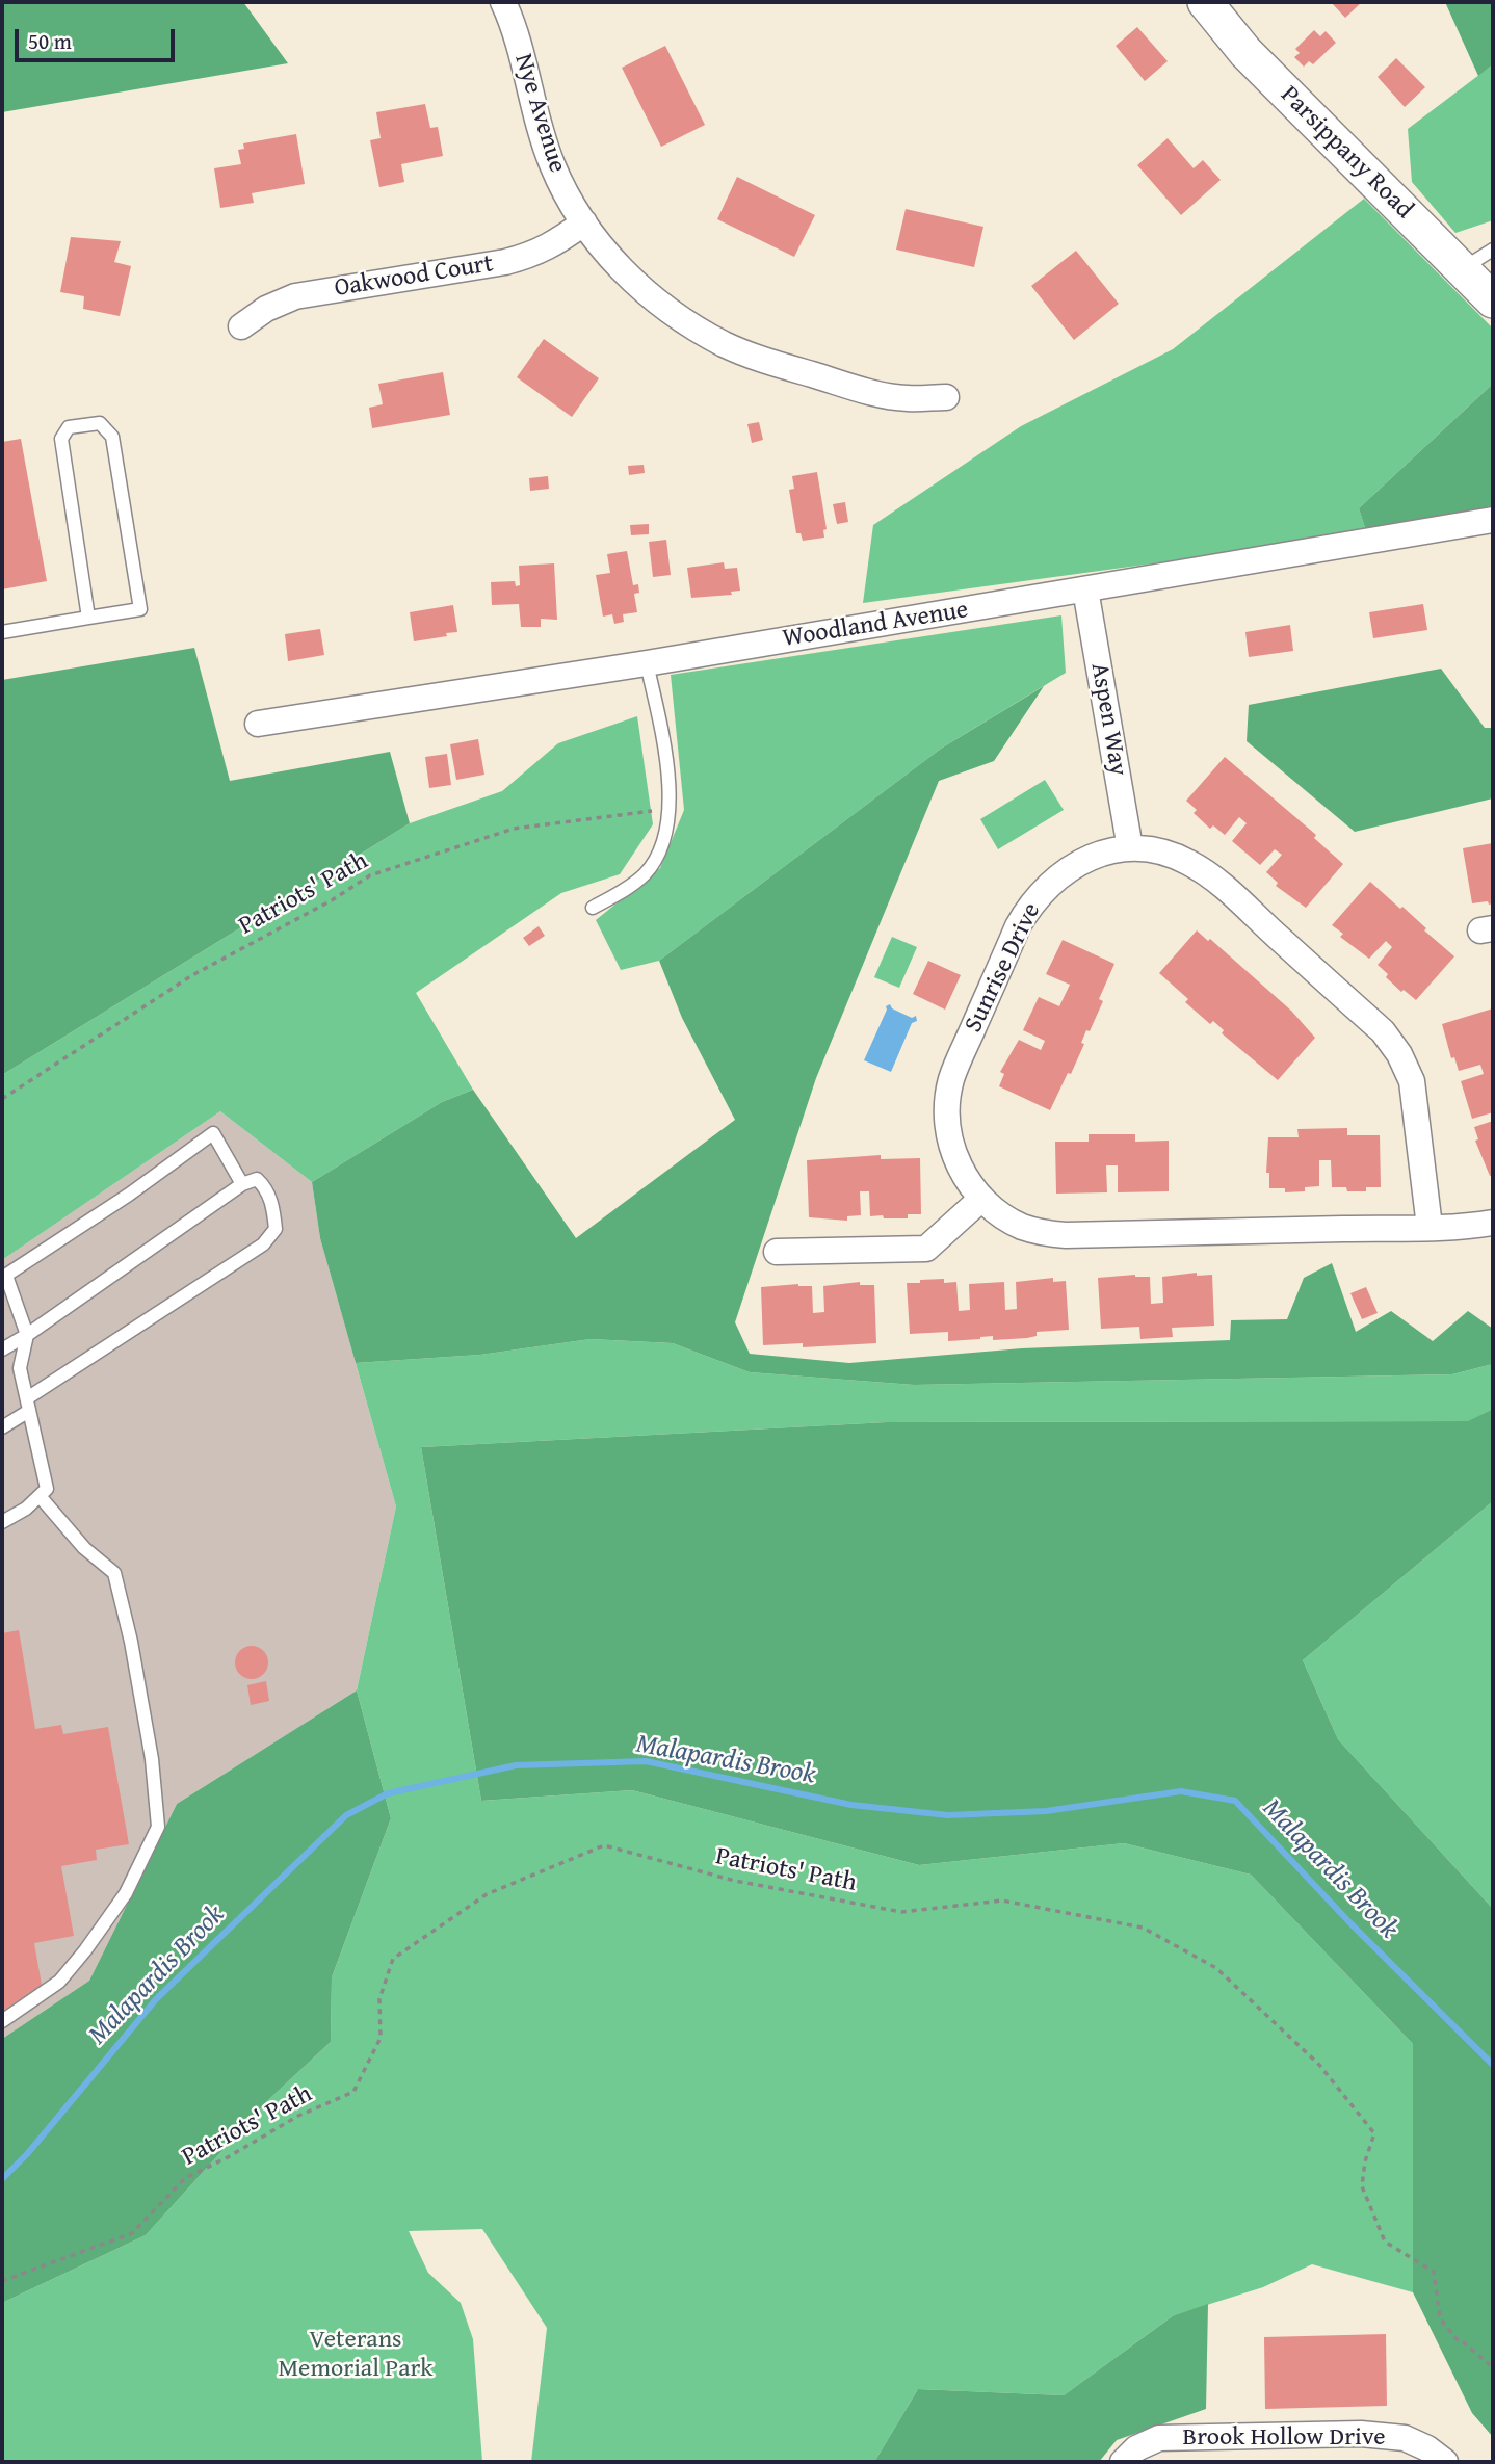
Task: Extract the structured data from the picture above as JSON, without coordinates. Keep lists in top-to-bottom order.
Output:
{
  "streets": {
    "main road": ["Parsippany Road"],
    "street": [
      "Nye Avenue",
      "Oakwood Court",
      "Woodland Avenue",
      "Aspen Way",
      "Sunrise Drive",
      "Brook Hollow Drive"
    ],
    "path": ["Patriots' Path"]
  },
  "crossings": [
    ["Nye Avenue", "Oakwood Court"],
    ["Woodland Avenue", "Aspen Way"],
    ["Aspen Way", "Sunrise Drive"]
  ],
  "water": ["Malapardis Brook"],
  "parks": ["Veterans Memorial Park"],
  "scale_bar": "50 m"
}
